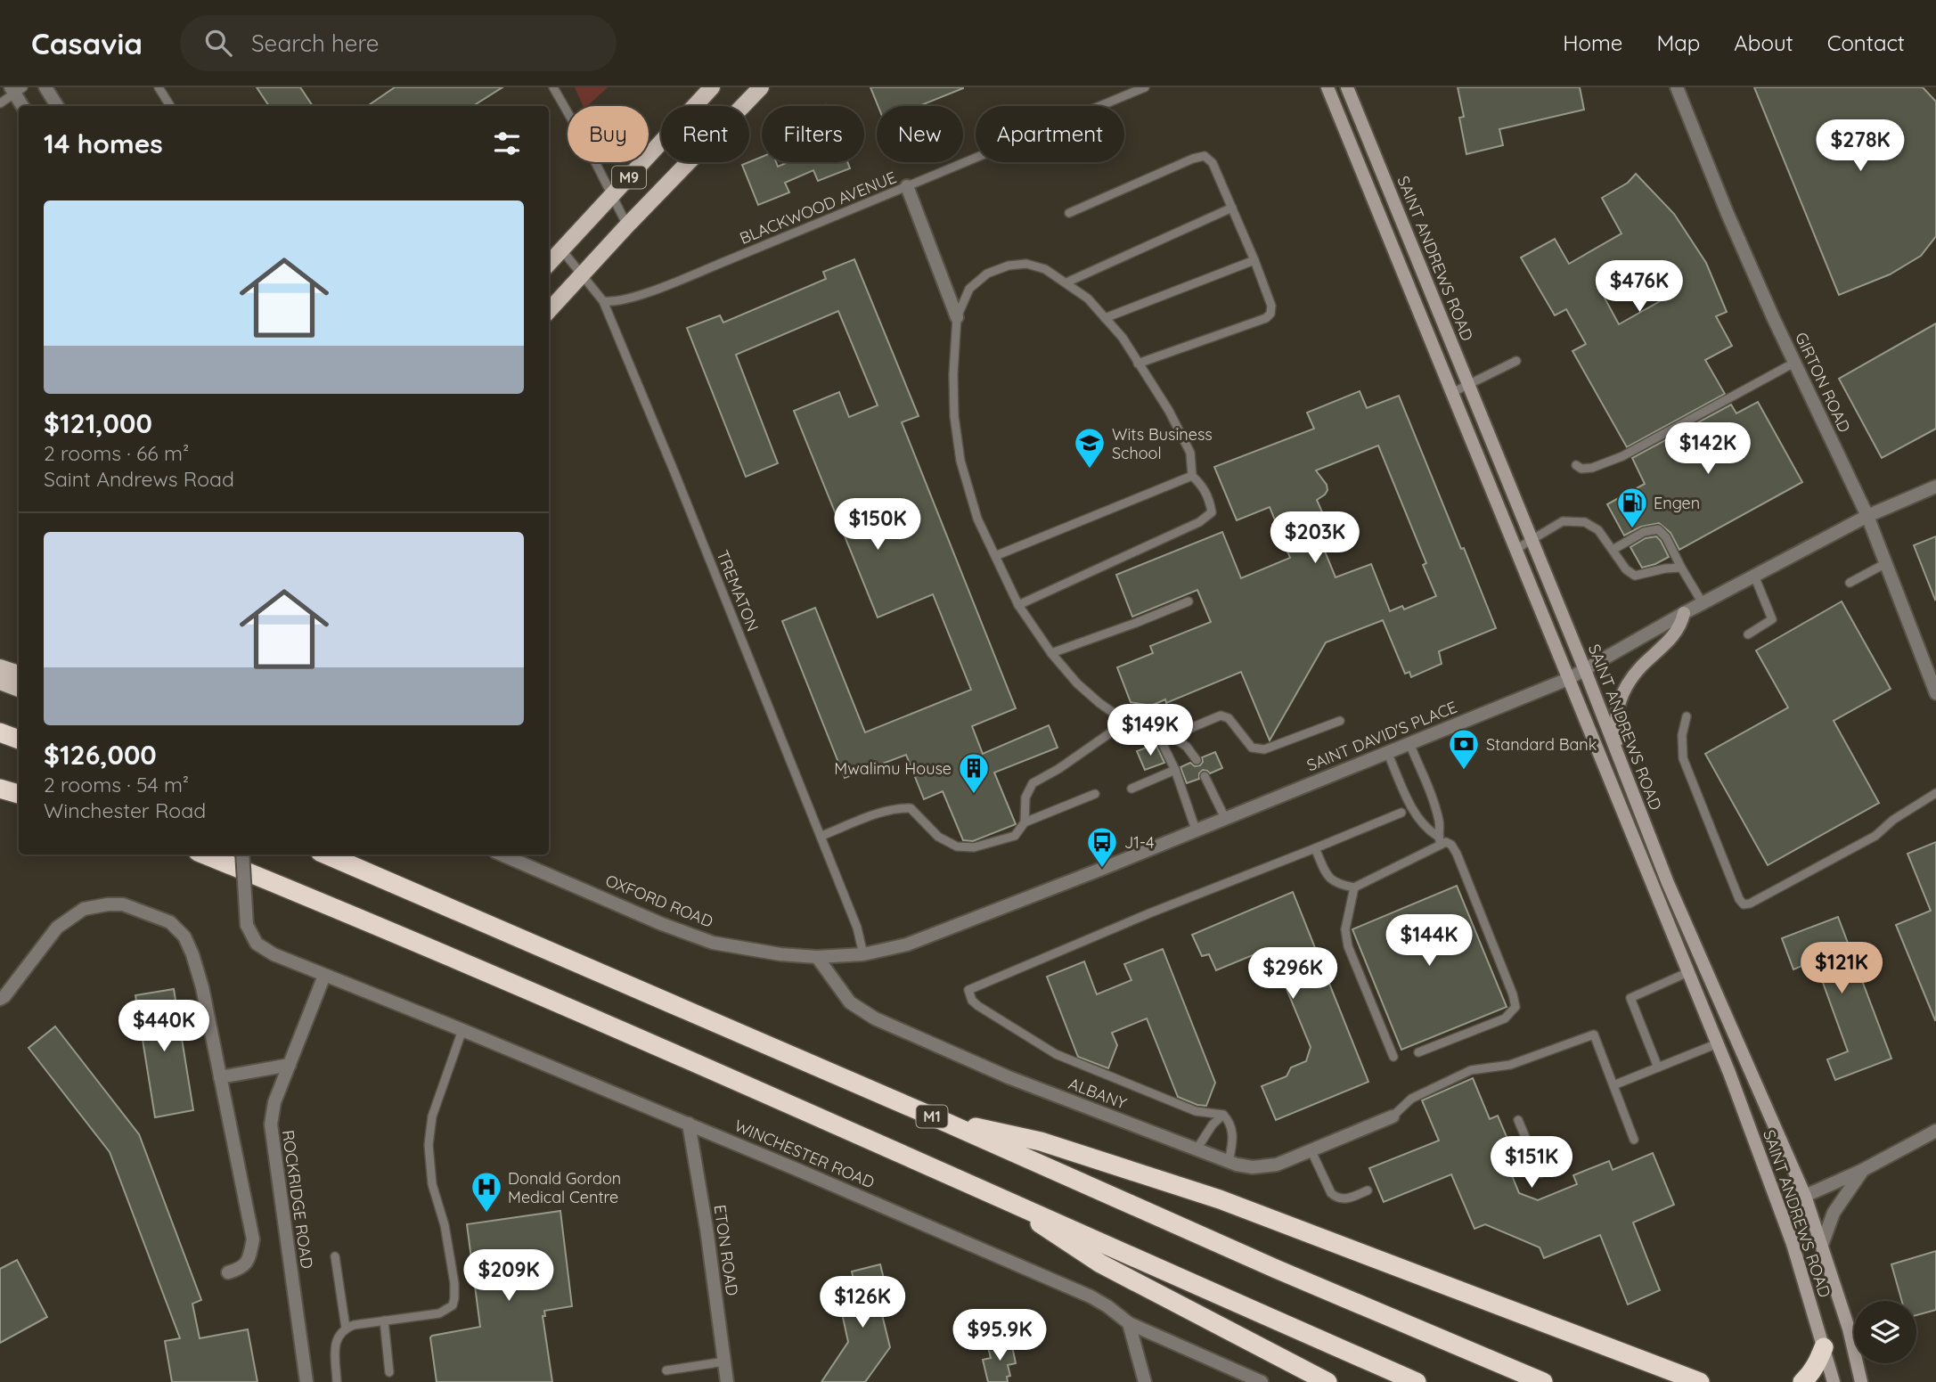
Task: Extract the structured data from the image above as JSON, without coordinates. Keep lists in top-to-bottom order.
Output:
{
  "streets": {
    "highway": ["M1"],
    "main road": ["M9", "SAINT ANDREWS ROAD"],
    "street": [
      "GIRTON ROAD",
      "SAINT DAVID'S PLACE",
      "OXFORD ROAD",
      "ALBANY",
      "WINCHESTER ROAD",
      "ROCKRIDGE ROAD",
      "ETON ROAD"
    ],
    "lane": ["BLACKWOOD AVENUE", "TREMATON"]
  },
  "crossings": [
    ["M9", "TREMATON"],
    ["BLACKWOOD AVENUE", "TREMATON"],
    ["SAINT ANDREWS ROAD", "SAINT DAVID'S PLACE"],
    ["GIRTON ROAD", "SAINT DAVID'S PLACE"],
    ["TREMATON", "SAINT DAVID'S PLACE"],
    ["SAINT DAVID'S PLACE", "OXFORD ROAD"],
    ["SAINT DAVID'S PLACE", "ALBANY"],
    ["OXFORD ROAD", "ALBANY"],
    ["WINCHESTER ROAD", "ROCKRIDGE ROAD"],
    ["WINCHESTER ROAD", "ETON ROAD"]
  ],
  "places": {
    "school or university": ["Wits Business School"],
    "fuel station": ["Engen"],
    "bank": ["Standard Bank"],
    "building": ["Mwalimu House"],
    "bus stop": ["J1-4"],
    "hospital": ["Donald Gordon Medical Centre"]
  },
  "page": {
    "header": "Casavia",
    "search": "Search here",
    "nav": [
      "Home",
      "Map",
      "About",
      "Contact"
    ],
    "chip": [
      "Buy",
      "Rent",
      "Filters",
      "New",
      "Apartment"
    ],
    "heading": "14 homes",
    "price": [
      "$278K",
      "$476K",
      "$142K",
      "$150K",
      "$203K",
      "$149K",
      "$144K",
      "$121K",
      "$296K",
      "$440K",
      "$151K",
      "$209K",
      "$126K",
      "$95.9K"
    ],
    "list": [
      {
        "name": "$121,000",
        "note": "2 rooms · 66 m² · Saint Andrews Road"
      },
      {
        "name": "$126,000",
        "note": "2 rooms · 54 m² · Winchester Road"
      }
    ]
  }
}
